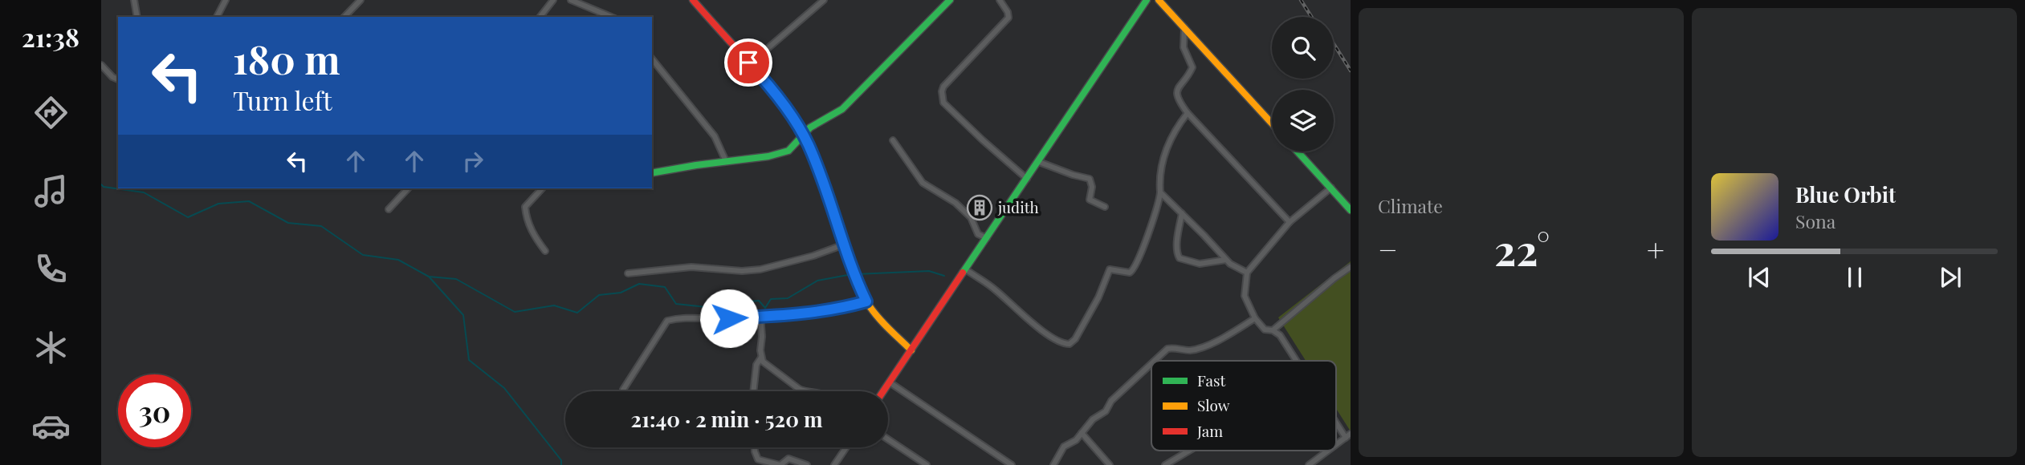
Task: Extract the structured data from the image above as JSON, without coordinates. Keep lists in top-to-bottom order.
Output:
{
  "places": {
    "building": ["judith"]
  },
  "legend": ["Fast", "Slow", "Jam"],
  "page": {
    "tabs": "21:38",
    "tile": "Climate",
    "turn": ["180 m", "Turn left"],
    "song": ["Blue Orbit", "Sona"],
    "heat": ["−", "22°", "+"],
    "limit": "30",
    "trip": "21:40 · 2 min · 520 m"
  }
}
